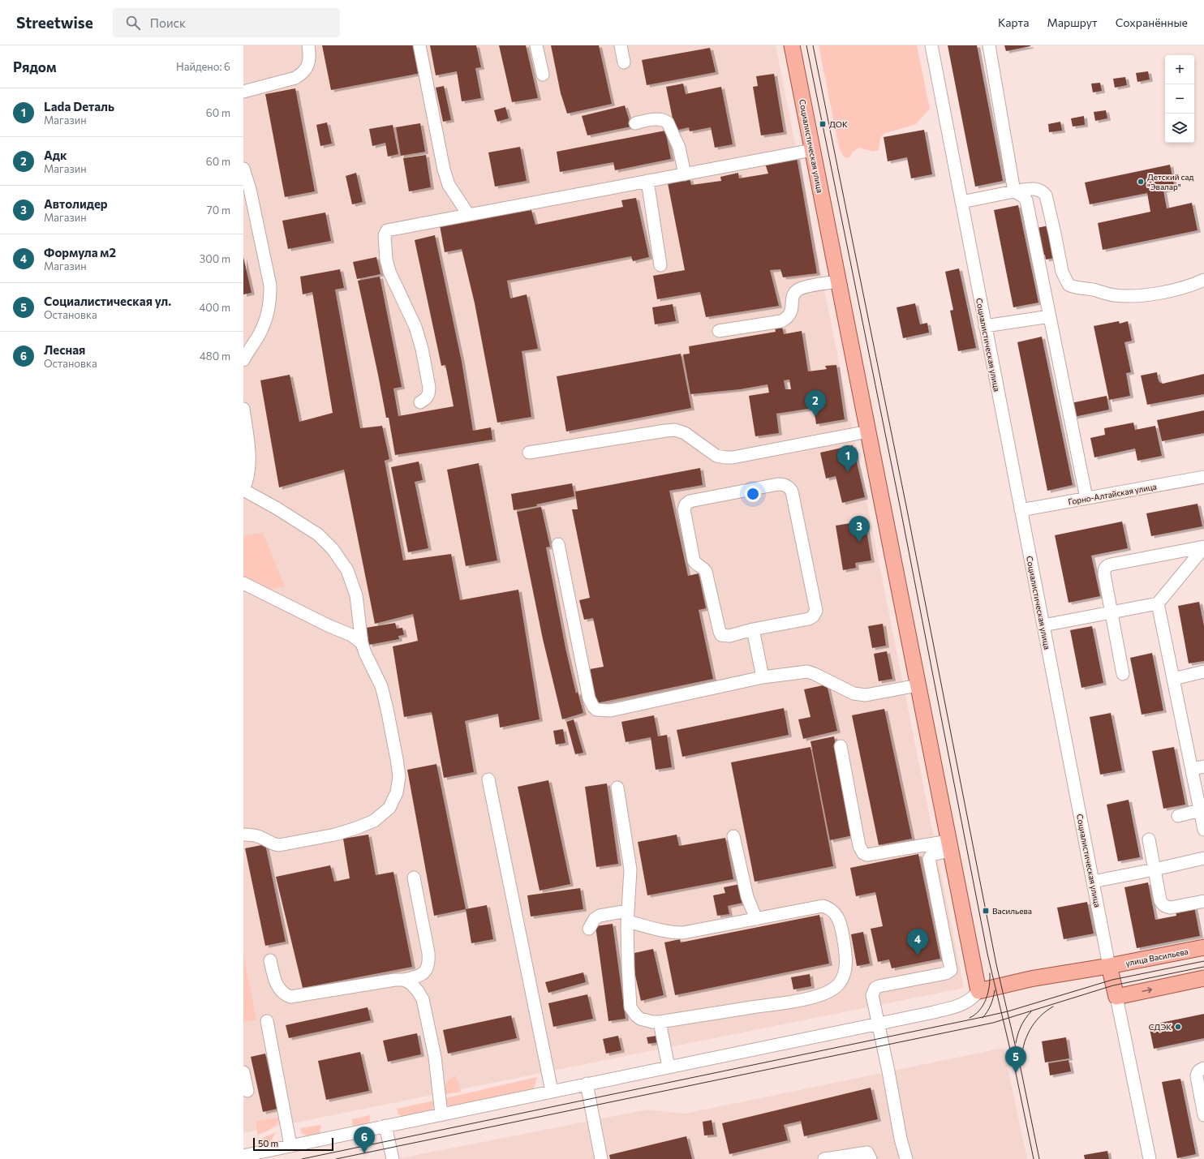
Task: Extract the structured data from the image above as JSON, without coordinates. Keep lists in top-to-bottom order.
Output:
{
  "streets": {
    "main road": ["Социалистическая улица", "улица Васильева"],
    "street": ["Горно-Алтайская улица"]
  },
  "crossings": [
    ["Социалистическая улица", "Горно-Алтайская улица"],
    ["Социалистическая улица", "улица Васильева"]
  ],
  "places": {
    "transit": ["ДОК", "Васильева"],
    "other": ["Детский сад \"Эвалар\"", "СДЭК"]
  },
  "scale_bar": "50 m",
  "page": {
    "header": "Streetwise",
    "search": "Поиск",
    "nav": ["Карта", "Маршрут", "Сохранённые"],
    "heading": ["Рядом", "Найдено: 6"],
    "map_buttons": ["+", "−"],
    "list": [
      {
        "mark": "1",
        "name": "Lada Dеталь",
        "note": "Магазин",
        "value": "60 m"
      },
      {
        "mark": "2",
        "name": "Адк",
        "note": "Магазин",
        "value": "60 m"
      },
      {
        "mark": "3",
        "name": "Автолидер",
        "note": "Магазин",
        "value": "70 m"
      },
      {
        "mark": "4",
        "name": "Формула м2",
        "note": "Магазин",
        "value": "300 m"
      },
      {
        "mark": "5",
        "name": "Социалистическая ул.",
        "note": "Остановка",
        "value": "400 m"
      },
      {
        "mark": "6",
        "name": "Лесная",
        "note": "Остановка",
        "value": "480 m"
      }
    ],
    "pins": [
      "2",
      "1",
      "3",
      "4",
      "5",
      "6"
    ],
    "scale": "50 m"
  }
}
